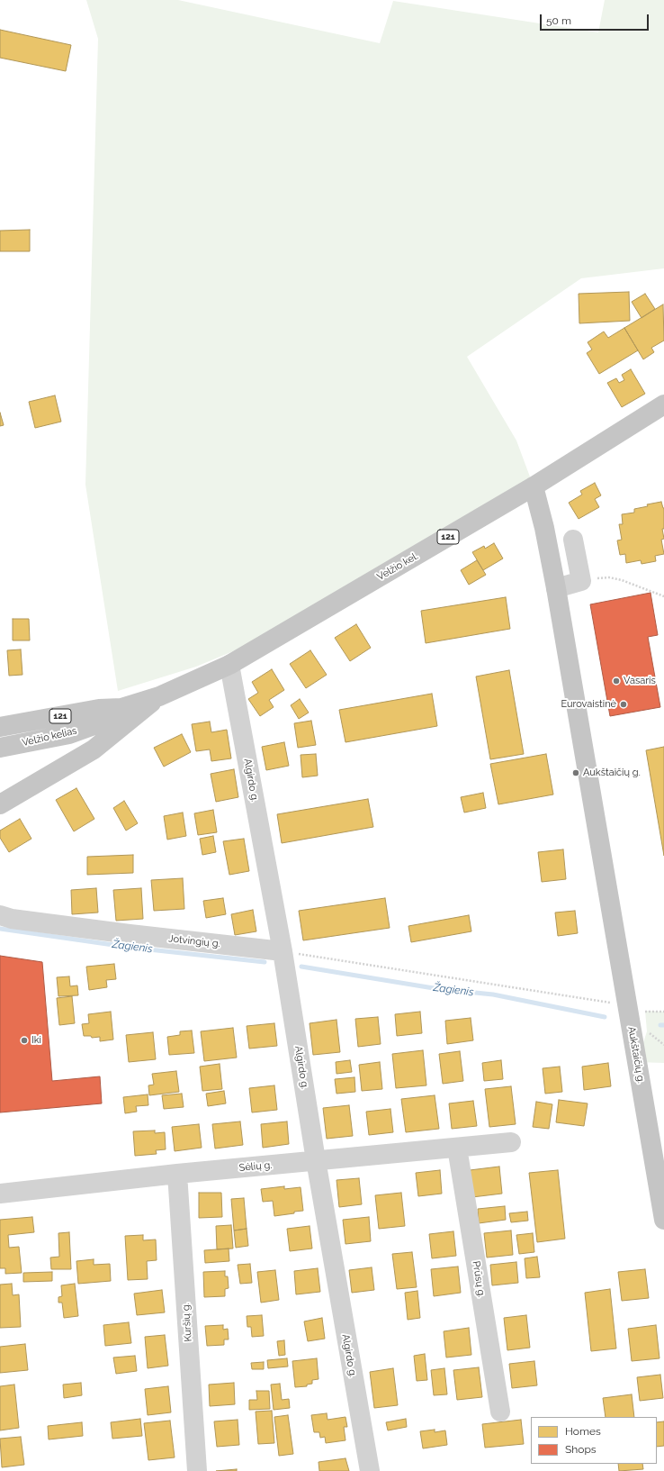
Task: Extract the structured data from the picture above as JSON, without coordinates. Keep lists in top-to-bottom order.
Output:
{
  "streets": {
    "main road": [
      "121",
      "Velžio kel.",
      "Velžio kelias",
      "Aukštaičių g."
    ],
    "street": [
      "Algirdo g.",
      "Jotvingių g.",
      "Sėlių g.",
      "Prūsų g.",
      "Kuršių g."
    ]
  },
  "crossings": [
    ["Velžio kel.", "Velžio kelias"],
    ["Velžio kel.", "Algirdo g."],
    ["Velžio kel.", "Aukštaičių g."],
    ["Algirdo g.", "Jotvingių g."],
    ["Algirdo g.", "Sėlių g."],
    ["Sėlių g.", "Prūsų g."],
    ["Sėlių g.", "Kuršių g."]
  ],
  "water": ["Žagienis"],
  "places": [
    "Vasaris",
    "Eurovaistinė",
    "Aukštaičių g.",
    "Iki"
  ],
  "legend": ["Homes", "Shops"],
  "scale_bar": "50 m"
}
